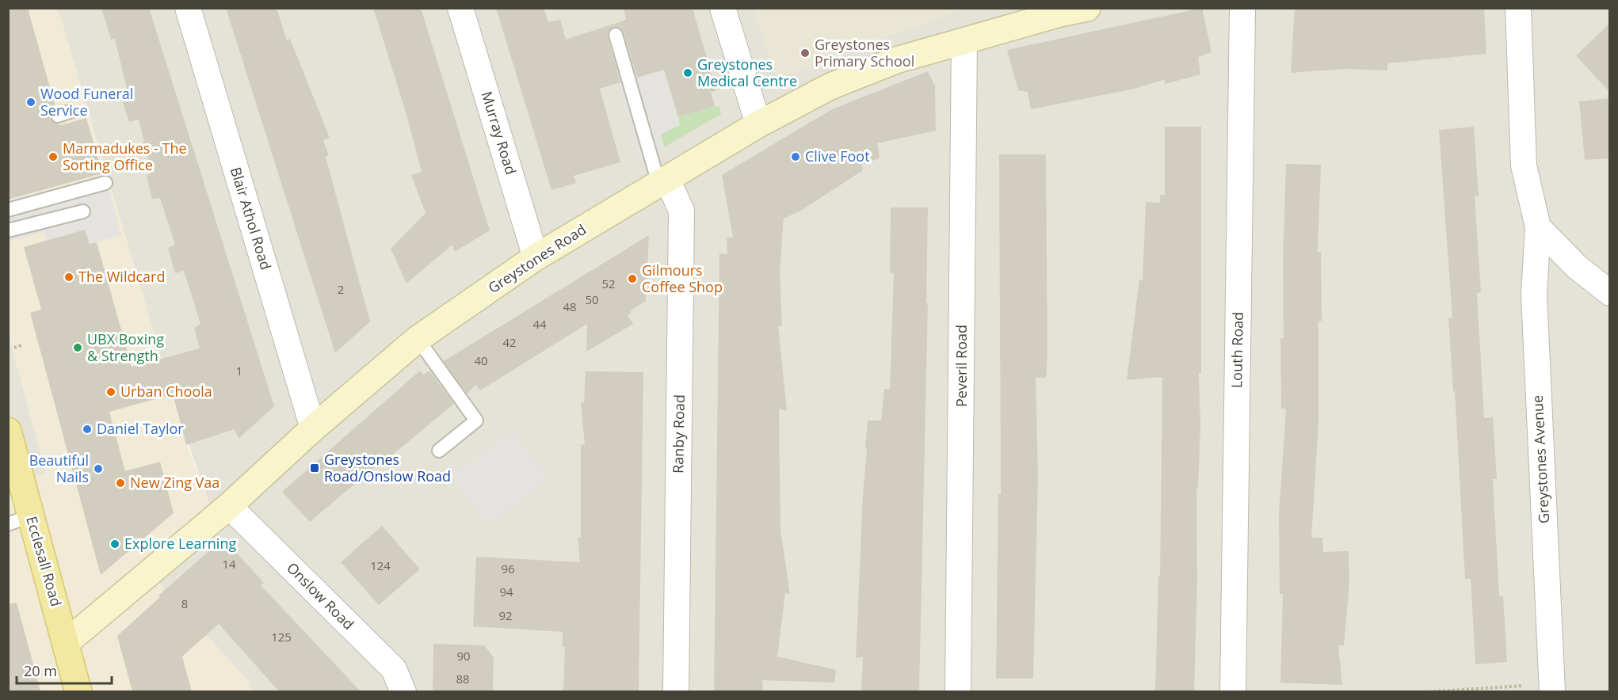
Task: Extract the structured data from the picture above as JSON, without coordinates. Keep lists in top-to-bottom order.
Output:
{
  "streets": {
    "main road": ["Ecclesall Road"],
    "street": [
      "Murray Road",
      "Blair Athol Road",
      "Greystones Road",
      "Louth Road",
      "Peveril Road",
      "Ranby Road",
      "Greystones Avenue",
      "Onslow Road"
    ]
  },
  "crossings": [
    ["Murray Road", "Greystones Road"],
    ["Blair Athol Road", "Greystones Road"],
    ["Greystones Road", "Peveril Road"],
    ["Greystones Road", "Ranby Road"],
    ["Greystones Road", "Ecclesall Road"],
    ["Greystones Road", "Onslow Road"]
  ],
  "places": {
    "other": [
      "Greystones Primary School",
      "Greystones Medical Centre",
      "Wood Funeral Service",
      "Marmadukes - The Sorting Office",
      "Clive Foot",
      "The Wildcard",
      "Gilmours Coffee Shop",
      "UBX Boxing & Strength",
      "Urban Choola",
      "Daniel Taylor",
      "Beautiful Nails",
      "New Zing Vaa",
      "Explore Learning"
    ],
    "transit": ["Greystones Road/Onslow Road"]
  },
  "house_numbers": [
    "52",
    "2",
    "50",
    "48",
    "44",
    "42",
    "40",
    "1",
    "14",
    "124",
    "96",
    "94",
    "8",
    "92",
    "125",
    "90",
    "88"
  ],
  "scale_bar": "20 m"
}
